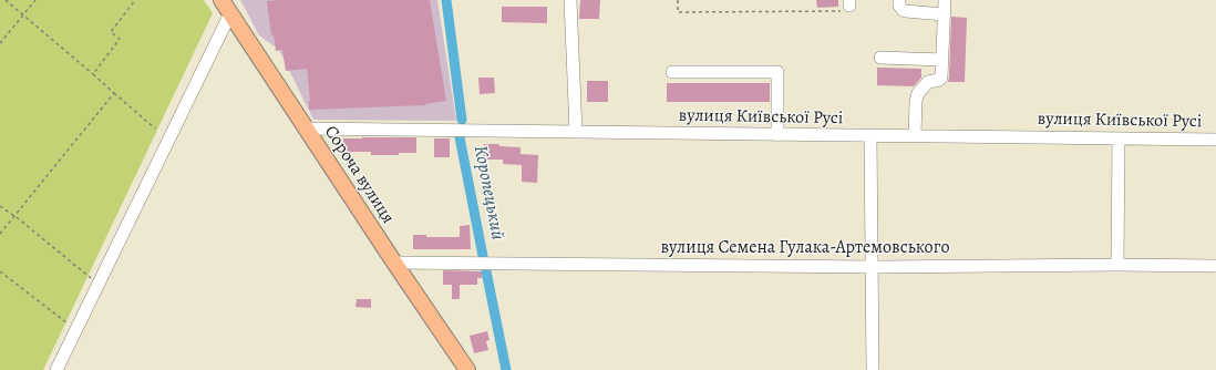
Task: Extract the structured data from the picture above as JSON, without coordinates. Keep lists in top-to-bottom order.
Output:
{
  "streets": {
    "main road": ["Сороча вулиця"],
    "street": ["вулиця Київської Русі", "вулиця Семена Гулака-Артемовського"]
  },
  "crossings": [
    ["вулиця Київської Русі", "Сороча вулиця"],
    ["Сороча вулиця", "вулиця Семена Гулака-Артемовського"]
  ],
  "water": ["Коропецький"]
}
